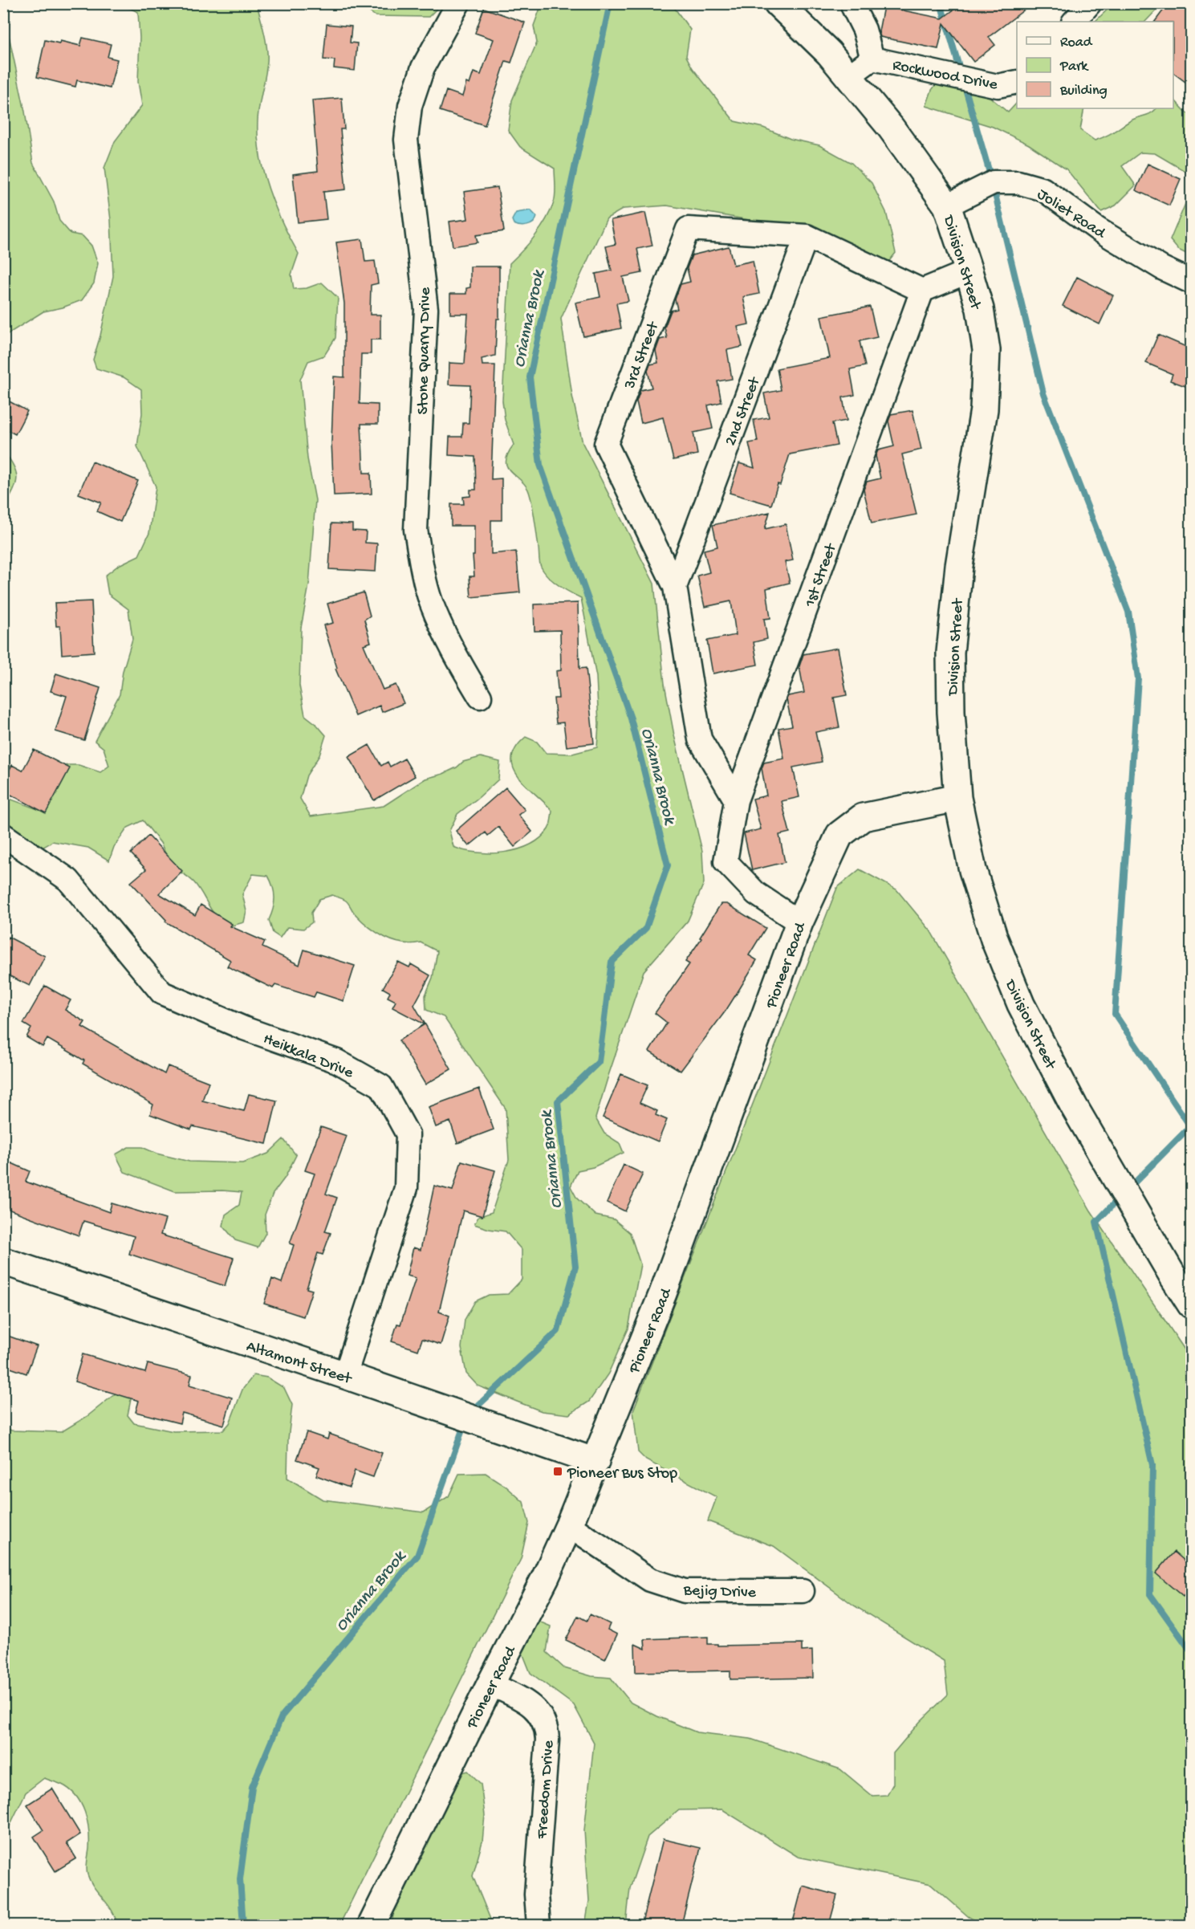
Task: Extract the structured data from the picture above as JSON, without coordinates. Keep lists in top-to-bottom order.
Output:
{
  "streets": {
    "street": [
      "Rockwood Drive",
      "Joliet Road",
      "Division Street",
      "Stone Quarry Drive",
      "3rd Street",
      "2nd Street",
      "1st Street",
      "Pioneer Road",
      "Heikkala Drive",
      "Altamont Street",
      "Bejig Drive",
      "Freedom Drive"
    ]
  },
  "crossings": [
    ["Rockwood Drive", "Division Street"],
    ["Joliet Road", "Division Street"],
    ["Division Street", "Pioneer Road"],
    ["3rd Street", "2nd Street"],
    ["1st Street", "Pioneer Road"],
    ["Pioneer Road", "Altamont Street"],
    ["Pioneer Road", "Bejig Drive"],
    ["Pioneer Road", "Freedom Drive"],
    ["Heikkala Drive", "Altamont Street"]
  ],
  "water": ["Orianna Brook"],
  "places": {
    "transit": ["Pioneer Bus Stop"]
  },
  "legend": ["Road", "Park", "Building"]
}
